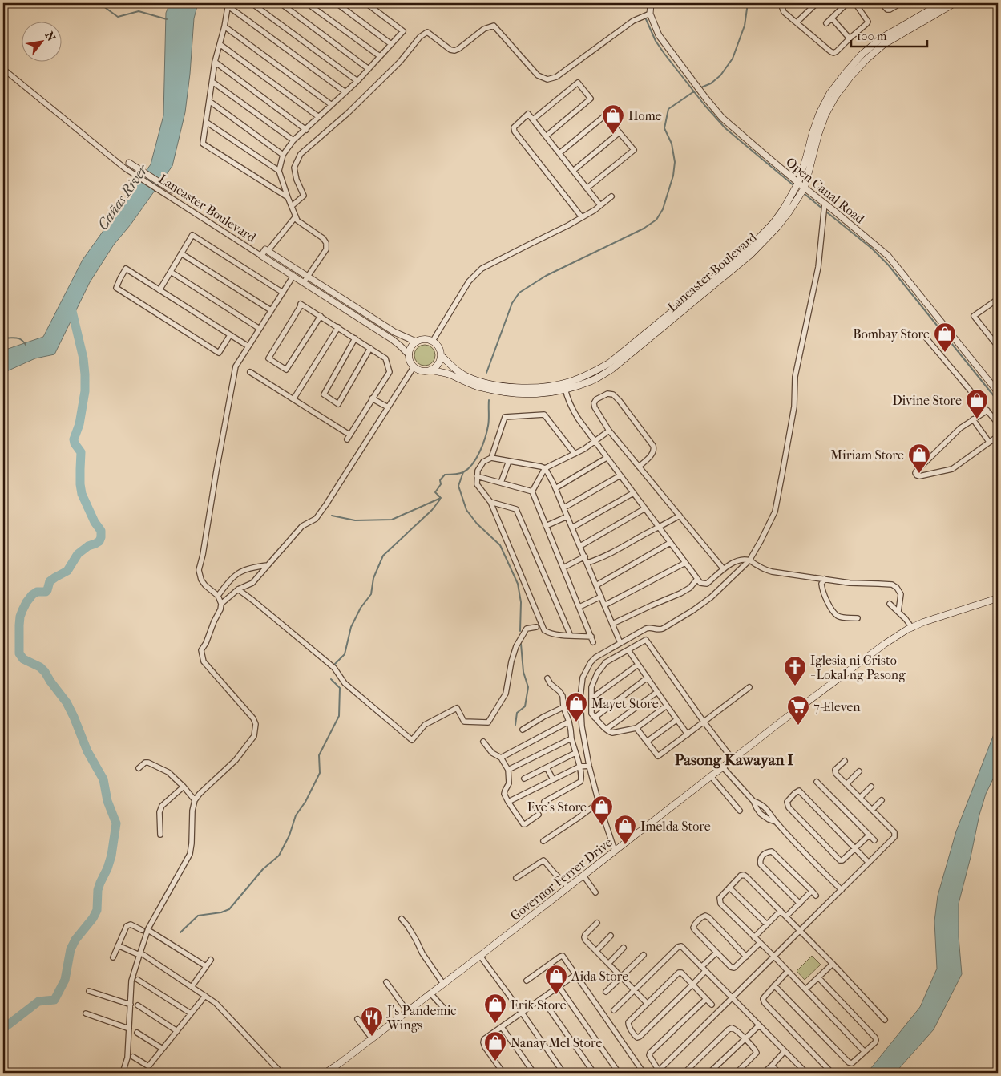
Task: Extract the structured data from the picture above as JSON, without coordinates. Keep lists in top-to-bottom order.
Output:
{
  "streets": {
    "main road": ["Lancaster Boulevard", "Governor Ferrer Drive"],
    "street": ["Open Canal Road"]
  },
  "crossings": [
    ["Open Canal Road", "Lancaster Boulevard"]
  ],
  "districts": ["Pasong Kawayan I"],
  "water": ["Cañas River"],
  "places": {
    "shop": [
      "Home",
      "Bombay Store",
      "Divine Store",
      "Miriam Store",
      "Mayet Store",
      "Eve's Store",
      "Imelda Store",
      "Aida Store",
      "Erik Store",
      "Nanay Mel Store"
    ],
    "church": ["Iglesia ni Cristo - Lokal ng Pasong"],
    "supermarket": ["7-Eleven"],
    "restaurant": ["J's Pandemic Wings"]
  },
  "scale_bar": "100 m",
  "north": "top right"
}
